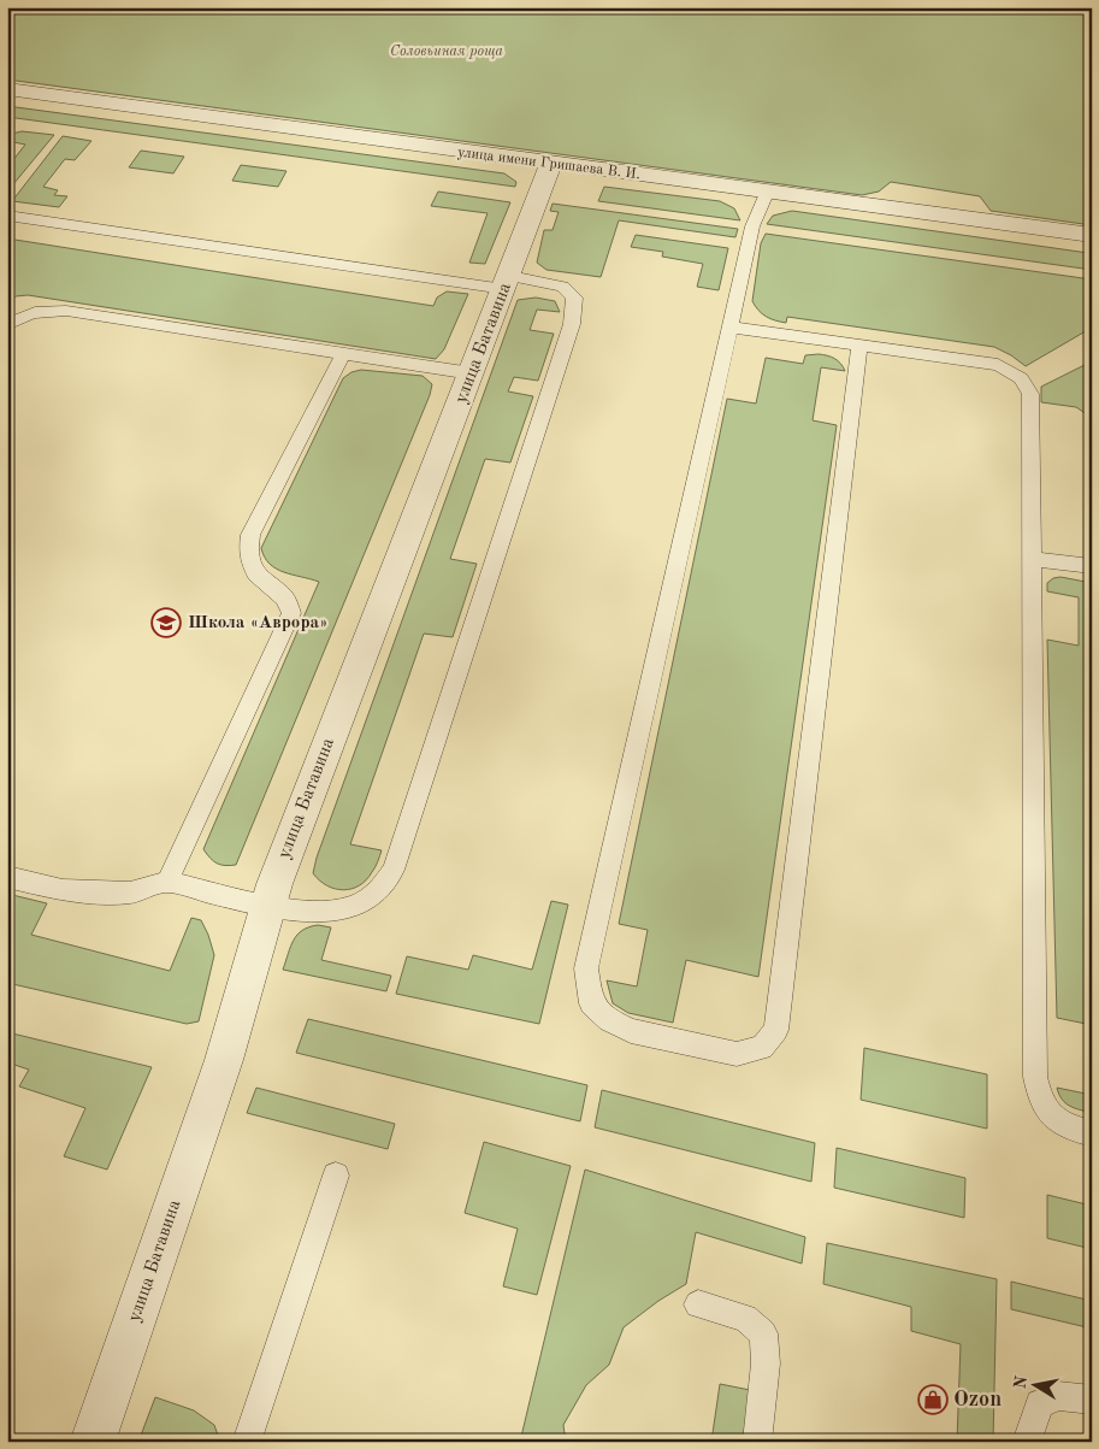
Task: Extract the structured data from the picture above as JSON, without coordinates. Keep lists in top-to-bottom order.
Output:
{
  "streets": {
    "street": ["улица имени Гришаева В. И.", "улица Батавина"]
  },
  "crossings": [
    ["улица имени Гришаева В. И.", "улица Батавина"]
  ],
  "parks": ["Соловьиная роща"],
  "places": {
    "school or university": ["Школа «Аврора»"],
    "shop": ["Ozon"]
  },
  "north": "left"
}
